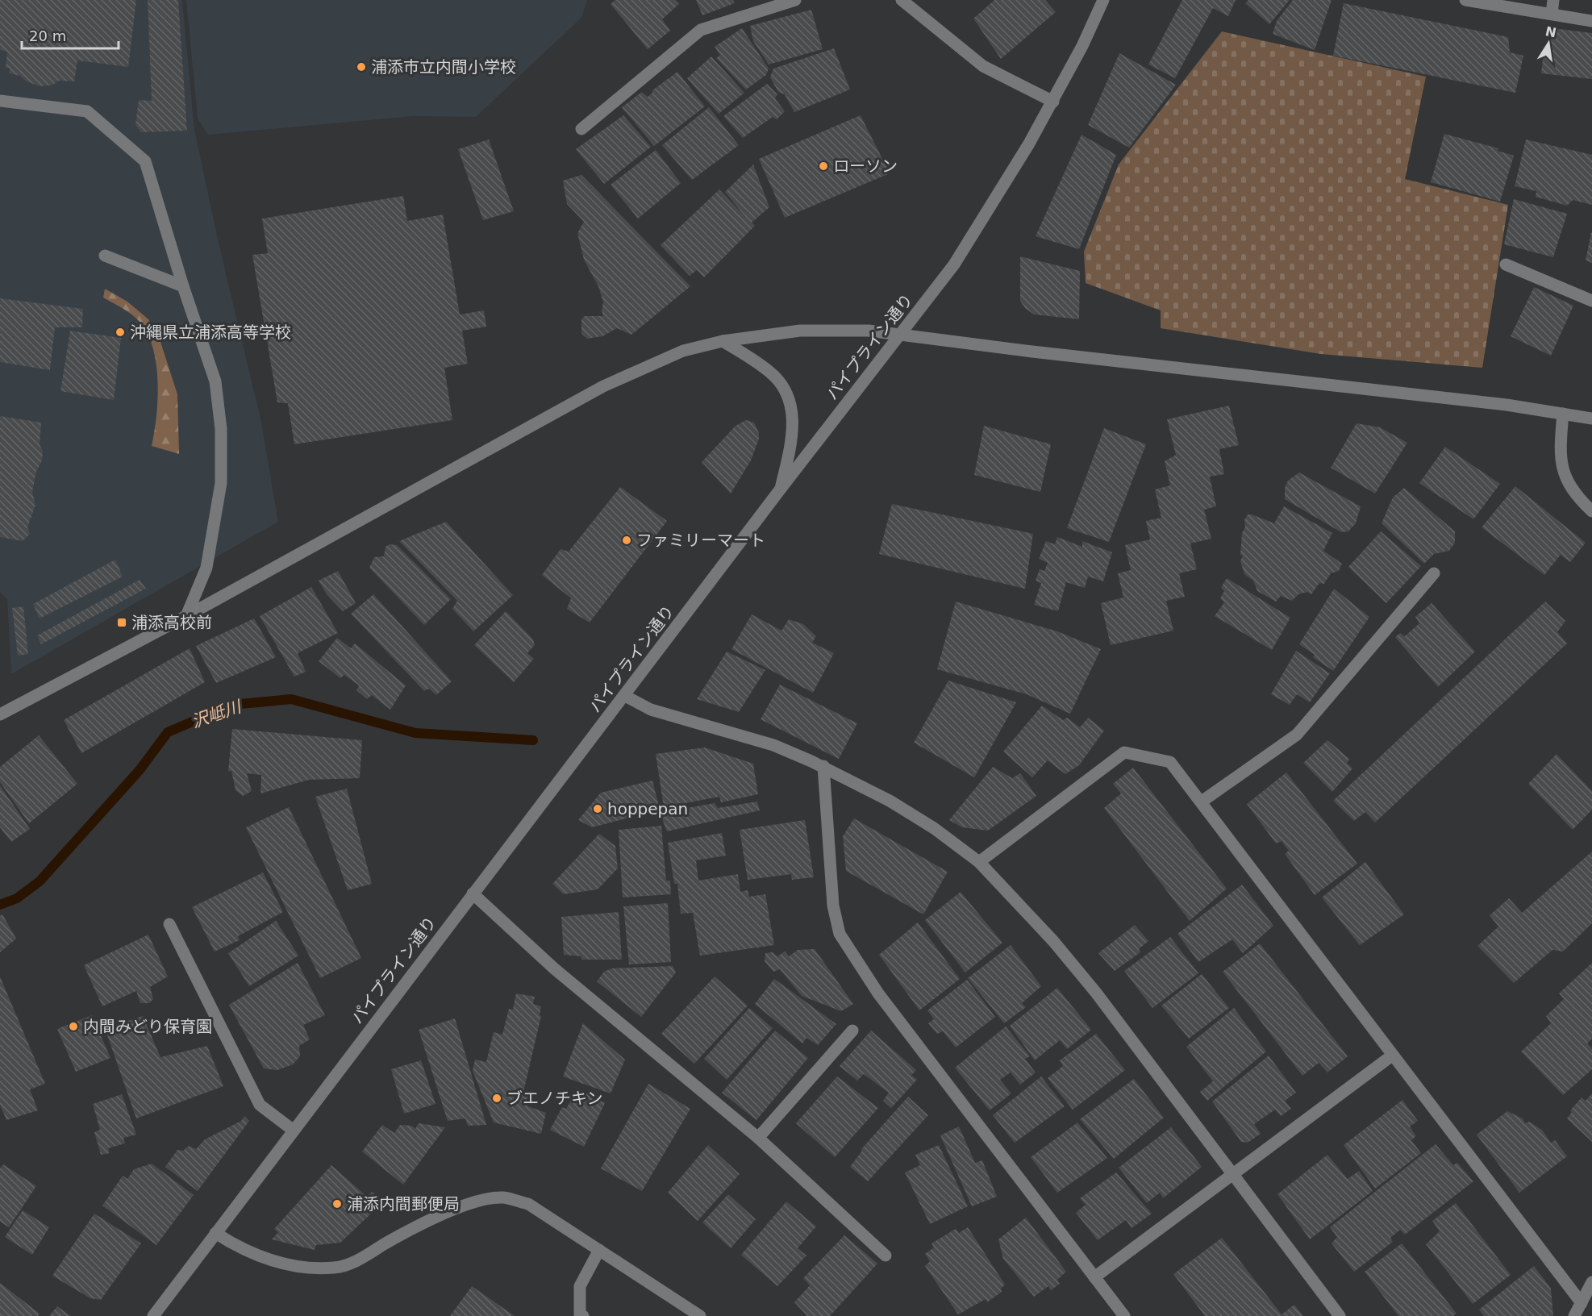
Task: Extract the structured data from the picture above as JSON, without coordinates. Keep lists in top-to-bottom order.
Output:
{
  "streets": {
    "street": ["パイプライン通り"]
  },
  "water": ["沢岻川"],
  "places": {
    "other": [
      "浦添市立内間小学校",
      "ローソン",
      "沖縄県立浦添高等学校",
      "ファミリーマート",
      "hoppepan",
      "内間みどり保育園",
      "ブエノチキン",
      "浦添内間郵便局"
    ],
    "transit": ["浦添高校前"]
  },
  "scale_bar": "20 m",
  "north": "top"
}
